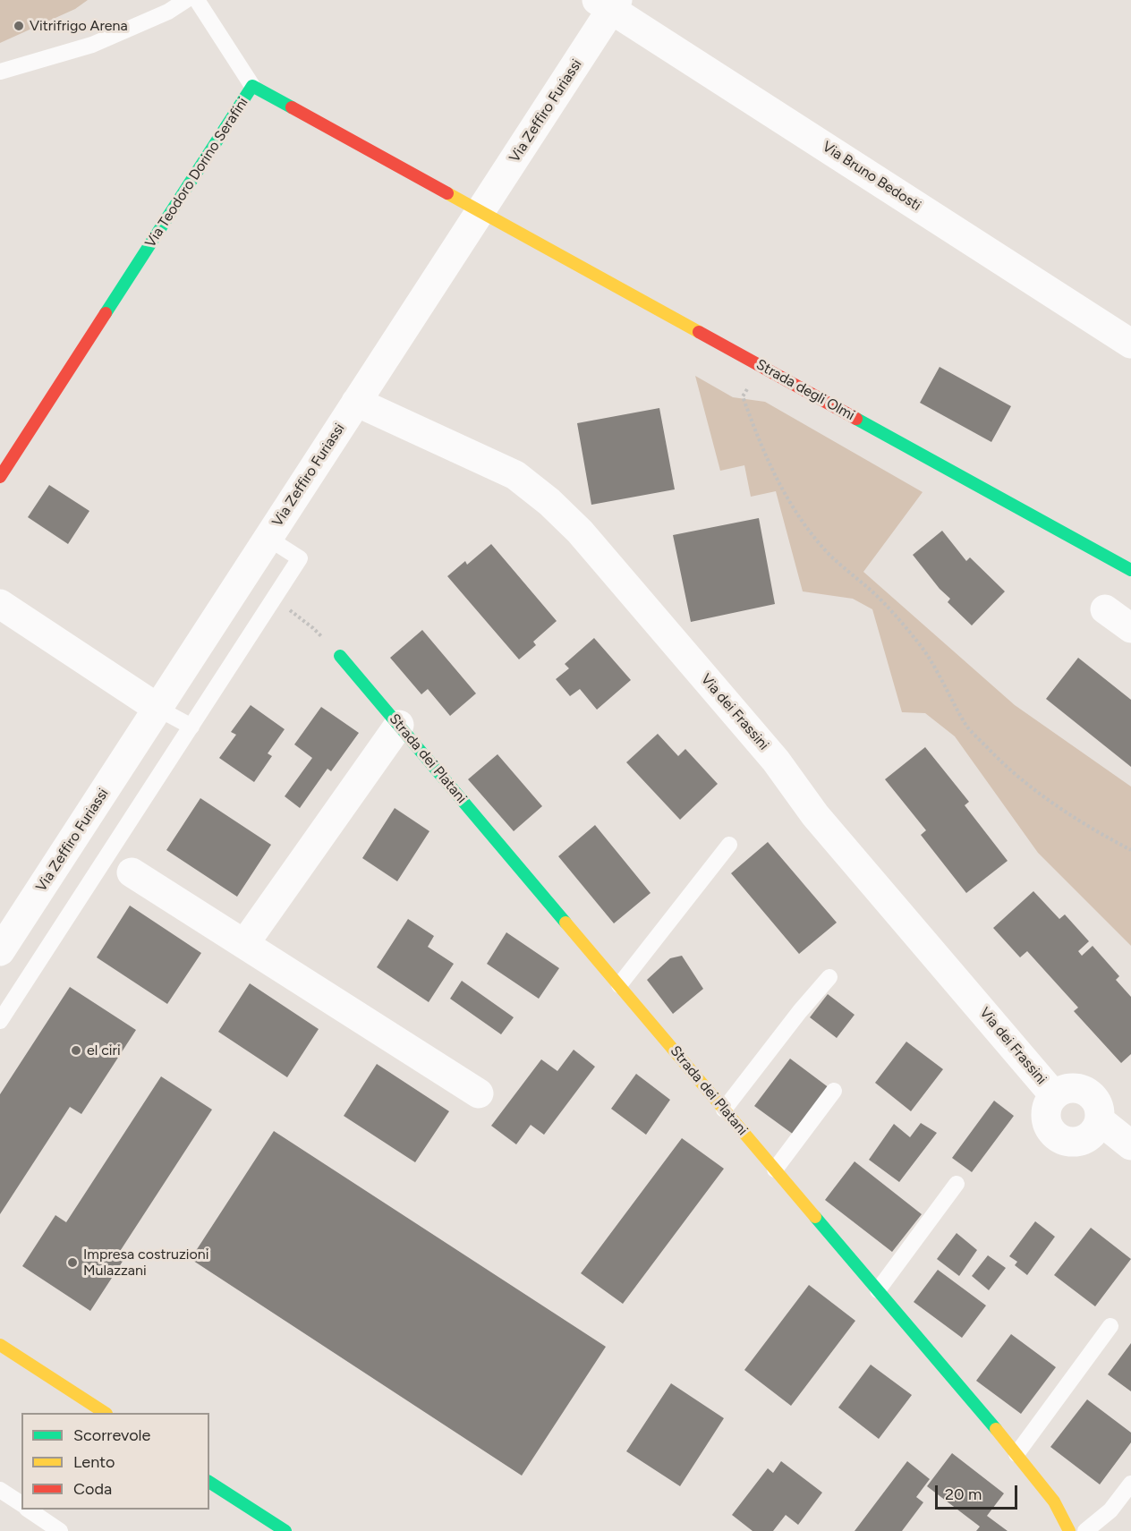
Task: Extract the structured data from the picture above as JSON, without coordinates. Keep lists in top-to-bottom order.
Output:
{
  "streets": {
    "street": [
      "Via Zeffiro Furiassi",
      "Via Teodoro Dorino Serafini",
      "Via Bruno Bedosti",
      "Strada degli Olmi",
      "Via dei Frassini",
      "Strada dei Platani"
    ]
  },
  "crossings": [
    ["Via Zeffiro Furiassi", "Via Teodoro Dorino Serafini"],
    ["Via Zeffiro Furiassi", "Via Bruno Bedosti"],
    ["Via Zeffiro Furiassi", "Strada degli Olmi"],
    ["Via Zeffiro Furiassi", "Via dei Frassini"],
    ["Via Teodoro Dorino Serafini", "Strada degli Olmi"]
  ],
  "places": ["Vitrifrigo Arena", "el ciri", "Impresa costruzioni Mulazzani"],
  "legend": ["Scorrevole", "Lento", "Coda"],
  "scale_bar": "20 m"
}
